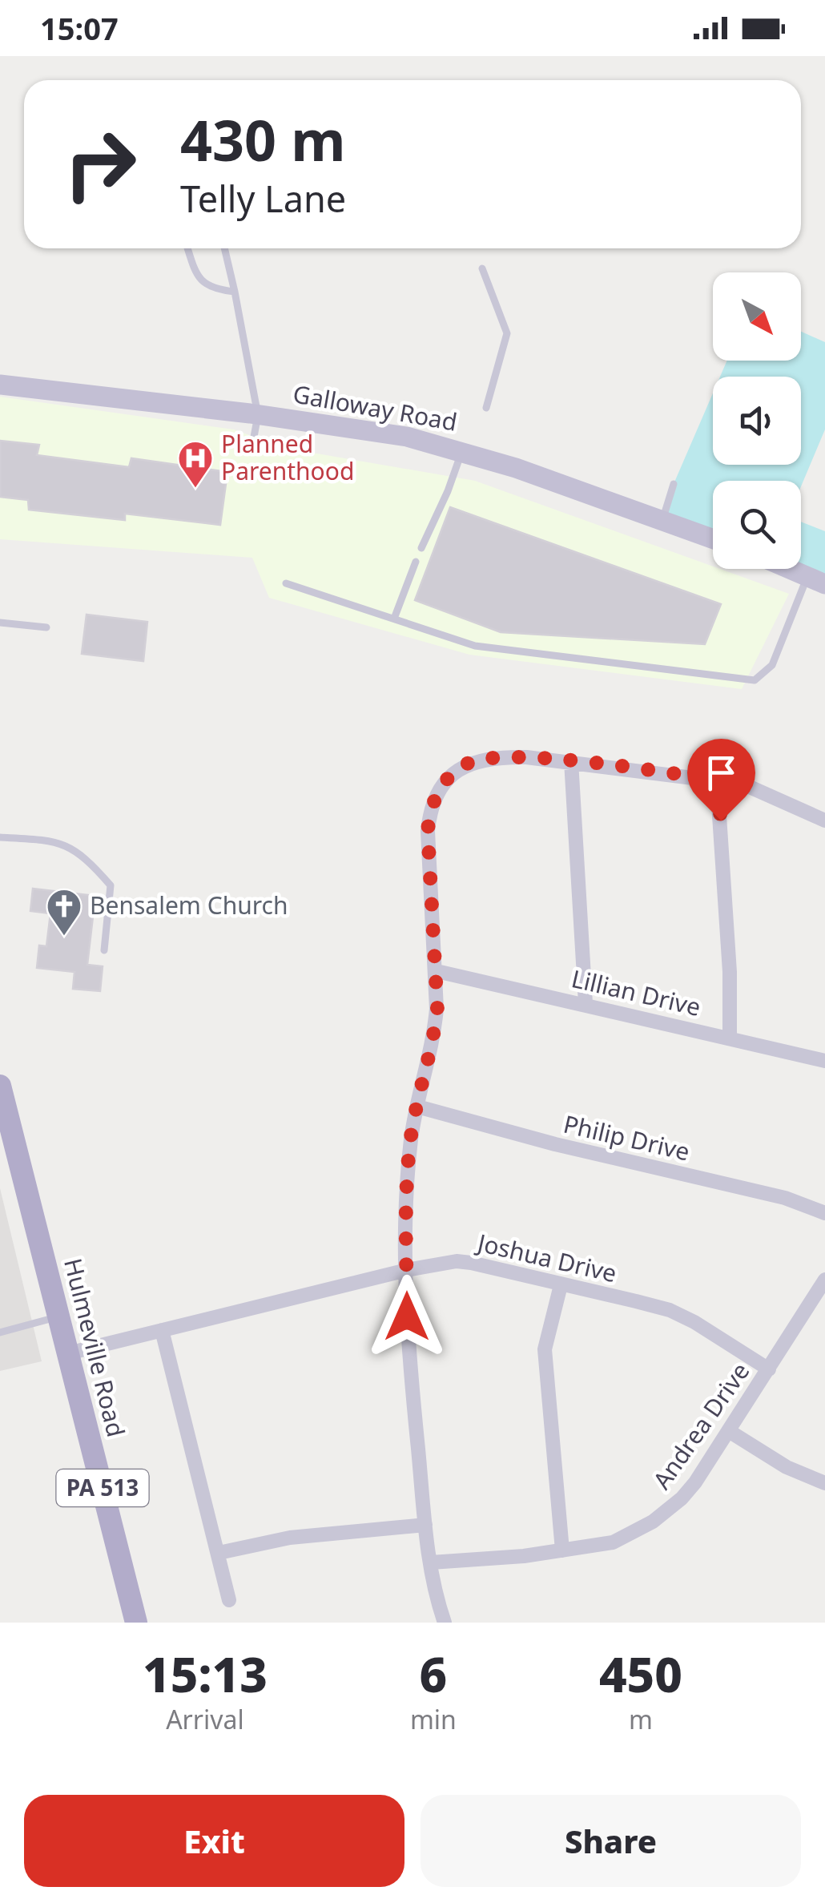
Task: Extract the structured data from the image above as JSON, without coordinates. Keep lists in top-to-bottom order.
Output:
{
  "streets": {
    "main road": ["Galloway Road", "Hulmeville Road", "PA 513"],
    "street": [
      "Lillian Drive",
      "Philip Drive",
      "Joshua Drive",
      "Andrea Drive"
    ]
  },
  "crossings": [
    ["Joshua Drive", "Hulmeville Road"],
    ["Joshua Drive", "Andrea Drive"]
  ],
  "places": {
    "hospital": ["Planned Parenthood"],
    "church": ["Bensalem Church"]
  },
  "north": "bottom right",
  "page": {
    "status": "15:07",
    "turn": ["430 m", "Telly Lane"],
    "eta": [
      "15:13",
      "Arrival",
      "6",
      "min",
      "450",
      "m"
    ],
    "buttons": ["Exit", "Share"]
  }
}
